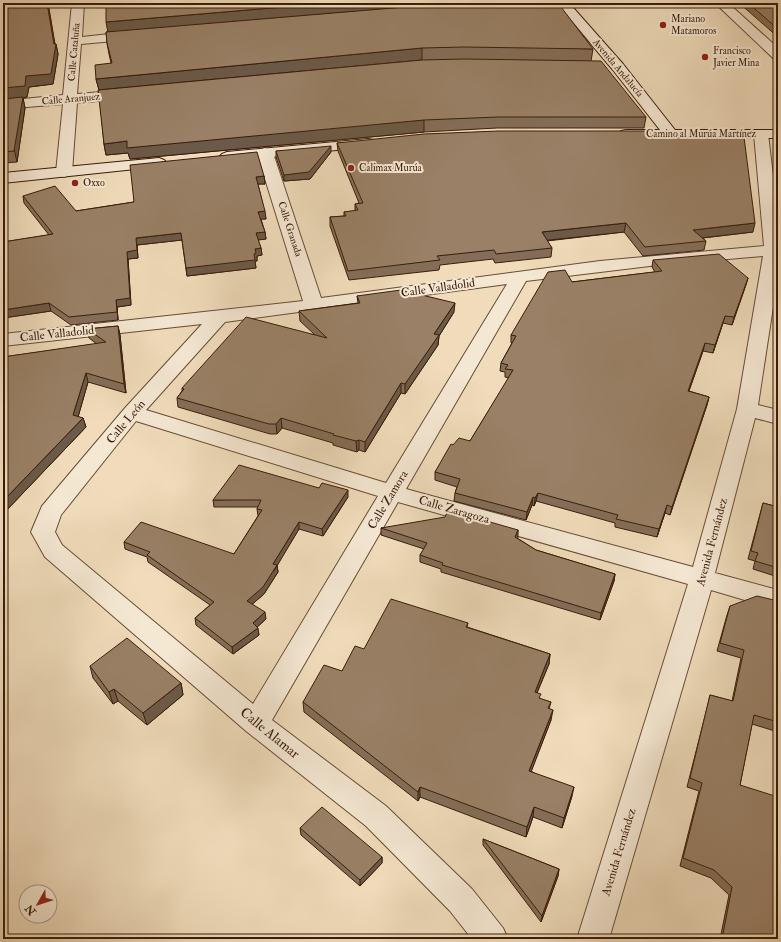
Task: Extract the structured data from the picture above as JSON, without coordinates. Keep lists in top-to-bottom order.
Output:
{
  "streets": {
    "street": [
      "Calle Cataluña",
      "Avenida Andalucía",
      "Calle Aranjuez",
      "Camino al Murúa Martínez",
      "Calle Granada",
      "Calle Valladolid",
      "Calle León",
      "Calle Zamora",
      "Calle Zaragoza",
      "Avenida Fernández",
      "Calle Alamar"
    ]
  },
  "crossings": [
    ["Calle Cataluña", "Calle Aranjuez"],
    ["Avenida Andalucía", "Camino al Murúa Martínez"],
    ["Camino al Murúa Martínez", "Avenida Fernández"],
    ["Calle Granada", "Calle Valladolid"],
    ["Calle Valladolid", "Calle León"],
    ["Calle Valladolid", "Calle Zamora"],
    ["Calle Valladolid", "Avenida Fernández"],
    ["Calle León", "Calle Zaragoza"],
    ["Calle León", "Calle Alamar"],
    ["Calle Zamora", "Calle Zaragoza"],
    ["Calle Zamora", "Calle Alamar"],
    ["Calle Zaragoza", "Avenida Fernández"]
  ],
  "places": [
    "Mariano Matamoros",
    "Francisco Javier Mina",
    "Calimax Murúa",
    "Oxxo"
  ],
  "north": "bottom left"
}
